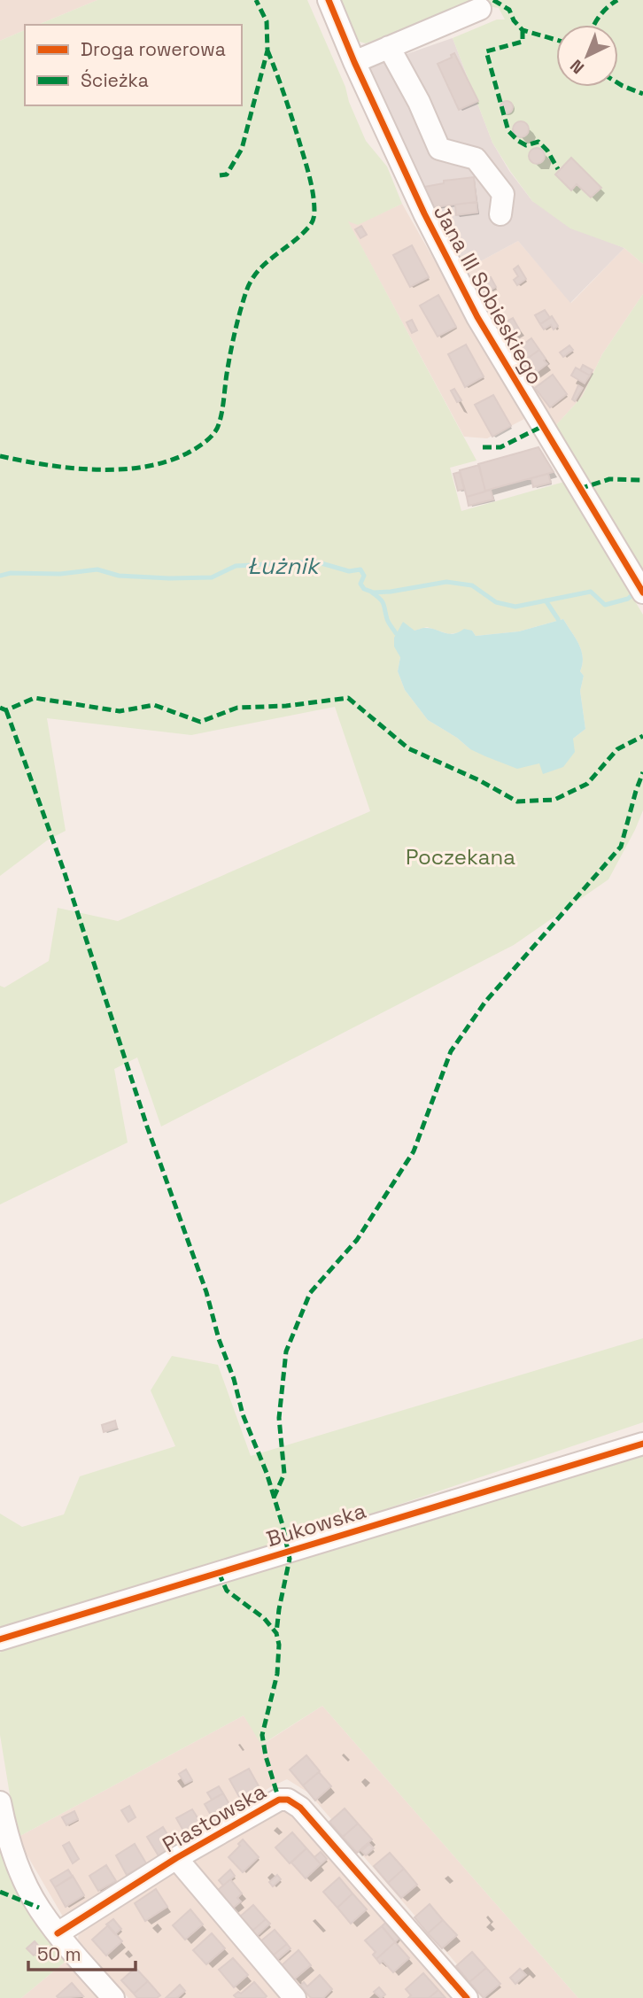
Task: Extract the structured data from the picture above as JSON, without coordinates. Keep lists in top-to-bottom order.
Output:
{
  "streets": {
    "street": ["Jana III Sobieskiego", "Bukowska", "Piastowska"]
  },
  "water": ["Łużnik"],
  "parks": ["Poczekana"],
  "legend": ["Droga rowerowa", "Ścieżka"],
  "scale_bar": "50 m",
  "north": "bottom left"
}
